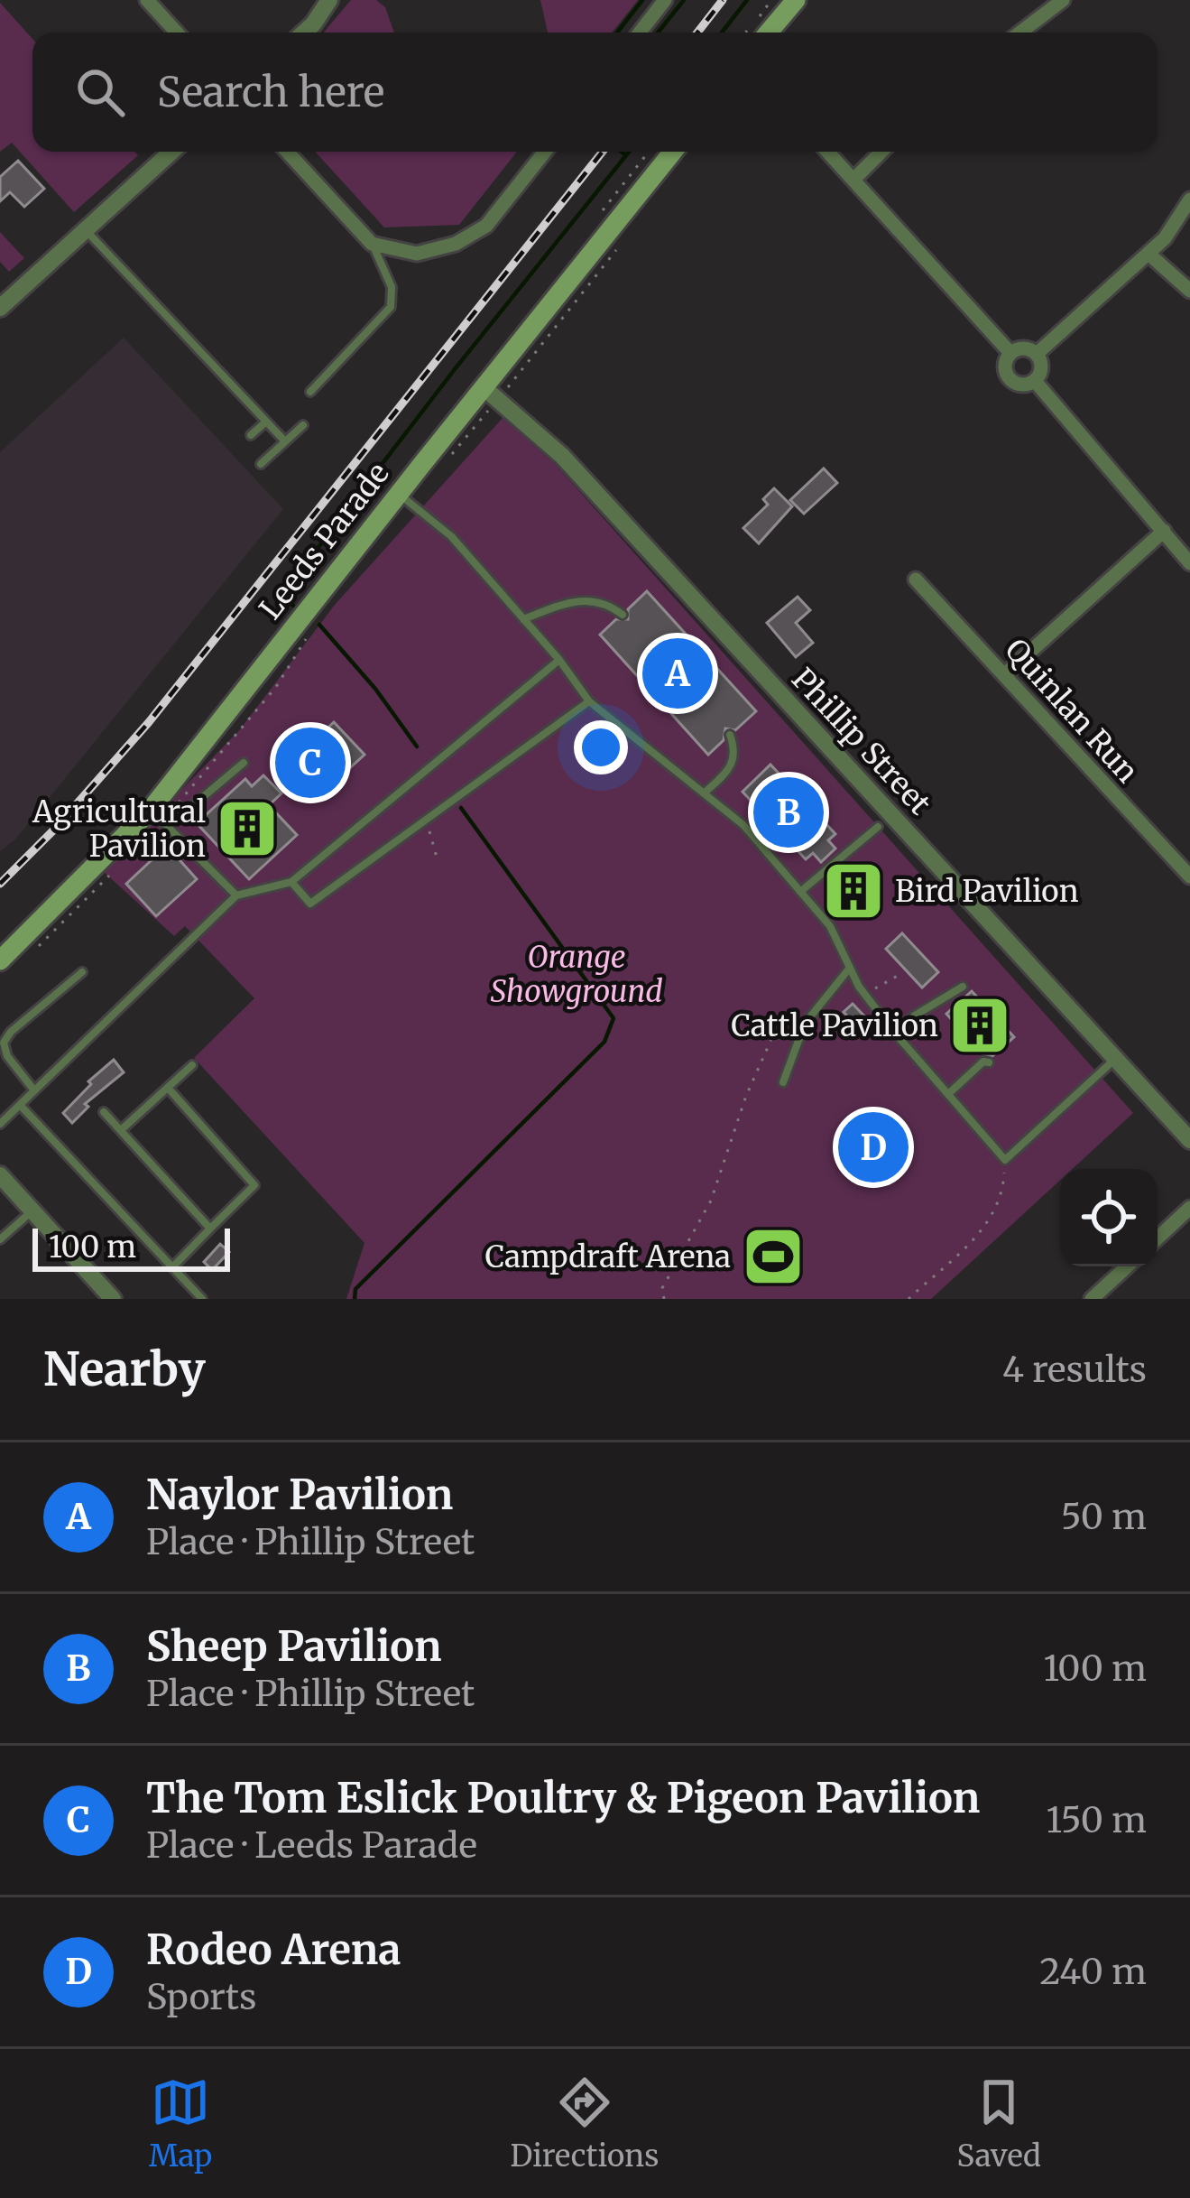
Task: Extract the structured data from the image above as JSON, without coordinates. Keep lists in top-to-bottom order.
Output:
{
  "streets": {
    "main road": ["Leeds Parade"],
    "street": ["Quinlan Run", "Phillip Street"]
  },
  "crossings": [
    ["Leeds Parade", "Phillip Street"]
  ],
  "parks": ["Orange Showground"],
  "places": {
    "building": ["Agricultural Pavilion", "Bird Pavilion", "Cattle Pavilion"],
    "sports": ["Campdraft Arena"]
  },
  "scale_bar": "100 m",
  "page": {
    "search": "Search here",
    "pins": [
      "A",
      "C",
      "B",
      "D"
    ],
    "scale": "100 m",
    "heading": ["Nearby", "4 results"],
    "list": [
      {
        "mark": "A",
        "name": "Naylor Pavilion",
        "note": "Place · Phillip Street",
        "value": "50 m"
      },
      {
        "mark": "B",
        "name": "Sheep Pavilion",
        "note": "Place · Phillip Street",
        "value": "100 m"
      },
      {
        "mark": "C",
        "name": "The Tom Eslick Poultry & Pigeon Pavilion",
        "note": "Place · Leeds Parade",
        "value": "150 m"
      },
      {
        "mark": "D",
        "name": "Rodeo Arena",
        "note": "Sports",
        "value": "240 m"
      }
    ],
    "nav": ["Map", "Directions", "Saved"]
  }
}
